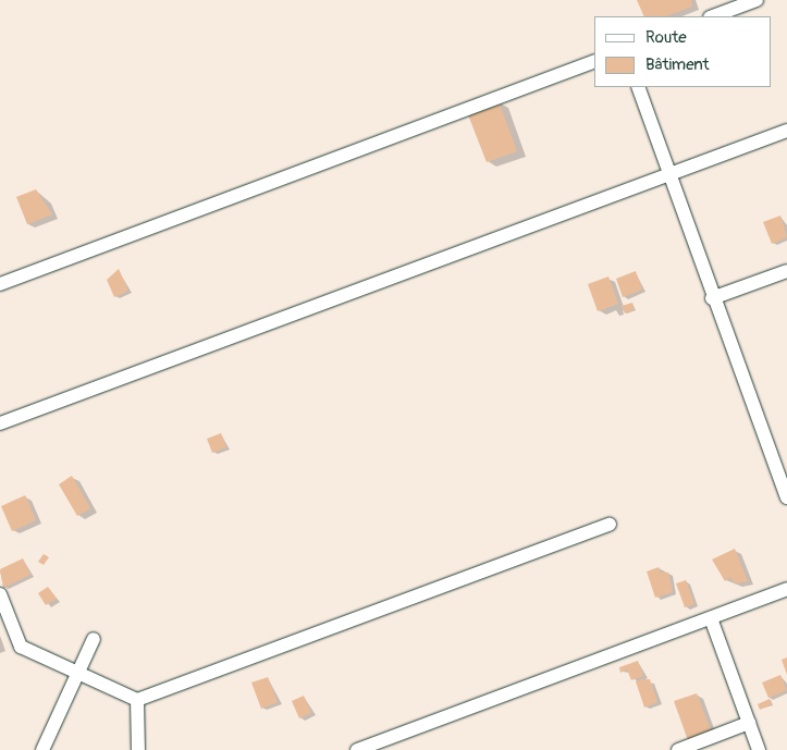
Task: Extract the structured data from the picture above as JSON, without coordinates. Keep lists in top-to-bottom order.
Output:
{
  "legend": ["Route", "Bâtiment"]
}
